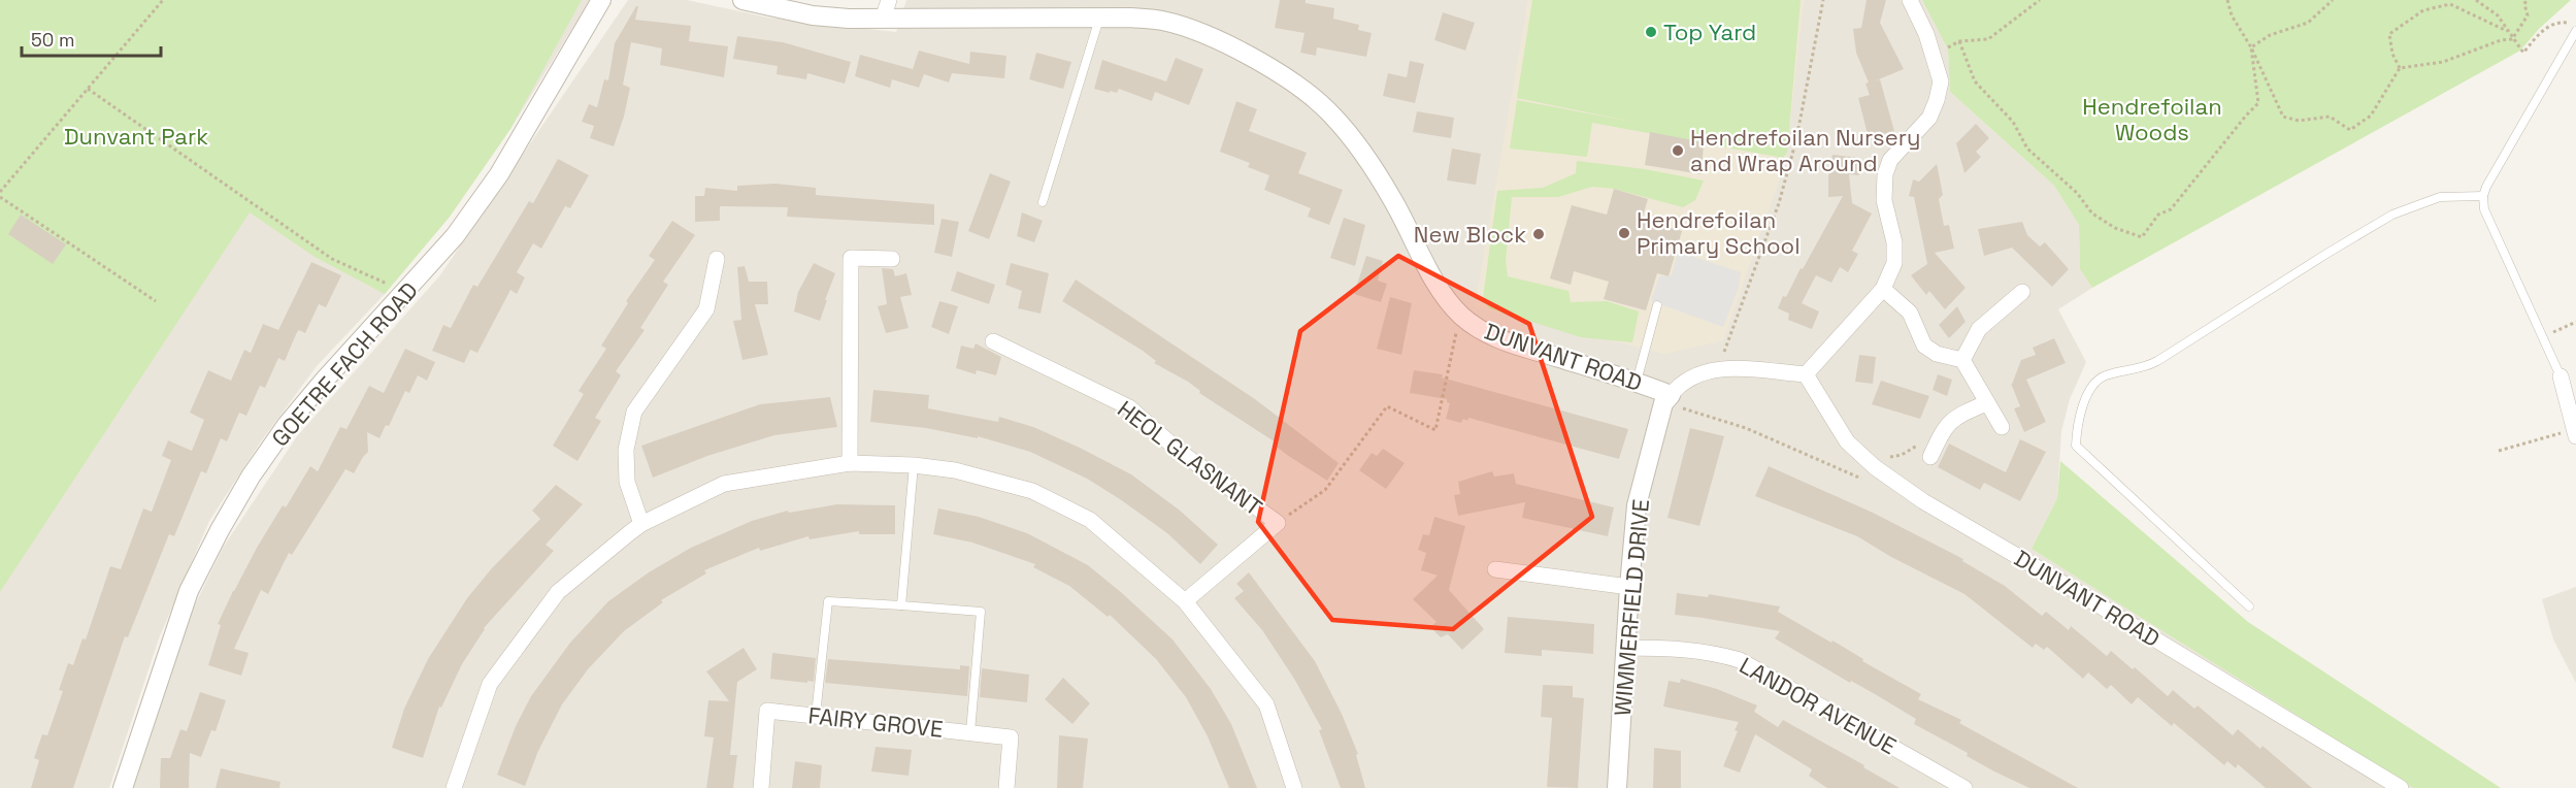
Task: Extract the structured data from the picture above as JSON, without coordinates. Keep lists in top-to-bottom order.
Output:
{
  "streets": {
    "street": [
      "DUNVANT ROAD",
      "GOETRE FACH ROAD",
      "HEOL GLASNANT",
      "WIMMERFIELD DRIVE",
      "LANDOR AVENUE",
      "FAIRY GROVE"
    ]
  },
  "crossings": [
    ["DUNVANT ROAD", "WIMMERFIELD DRIVE"],
    ["WIMMERFIELD DRIVE", "LANDOR AVENUE"]
  ],
  "parks": ["Hendrefoilan Woods", "Dunvant Park"],
  "places": [
    "Top Yard",
    "Hendrefoilan Nursery and Wrap Around",
    "Hendrefoilan Primary School",
    "New Block"
  ],
  "scale_bar": "50 m"
}
